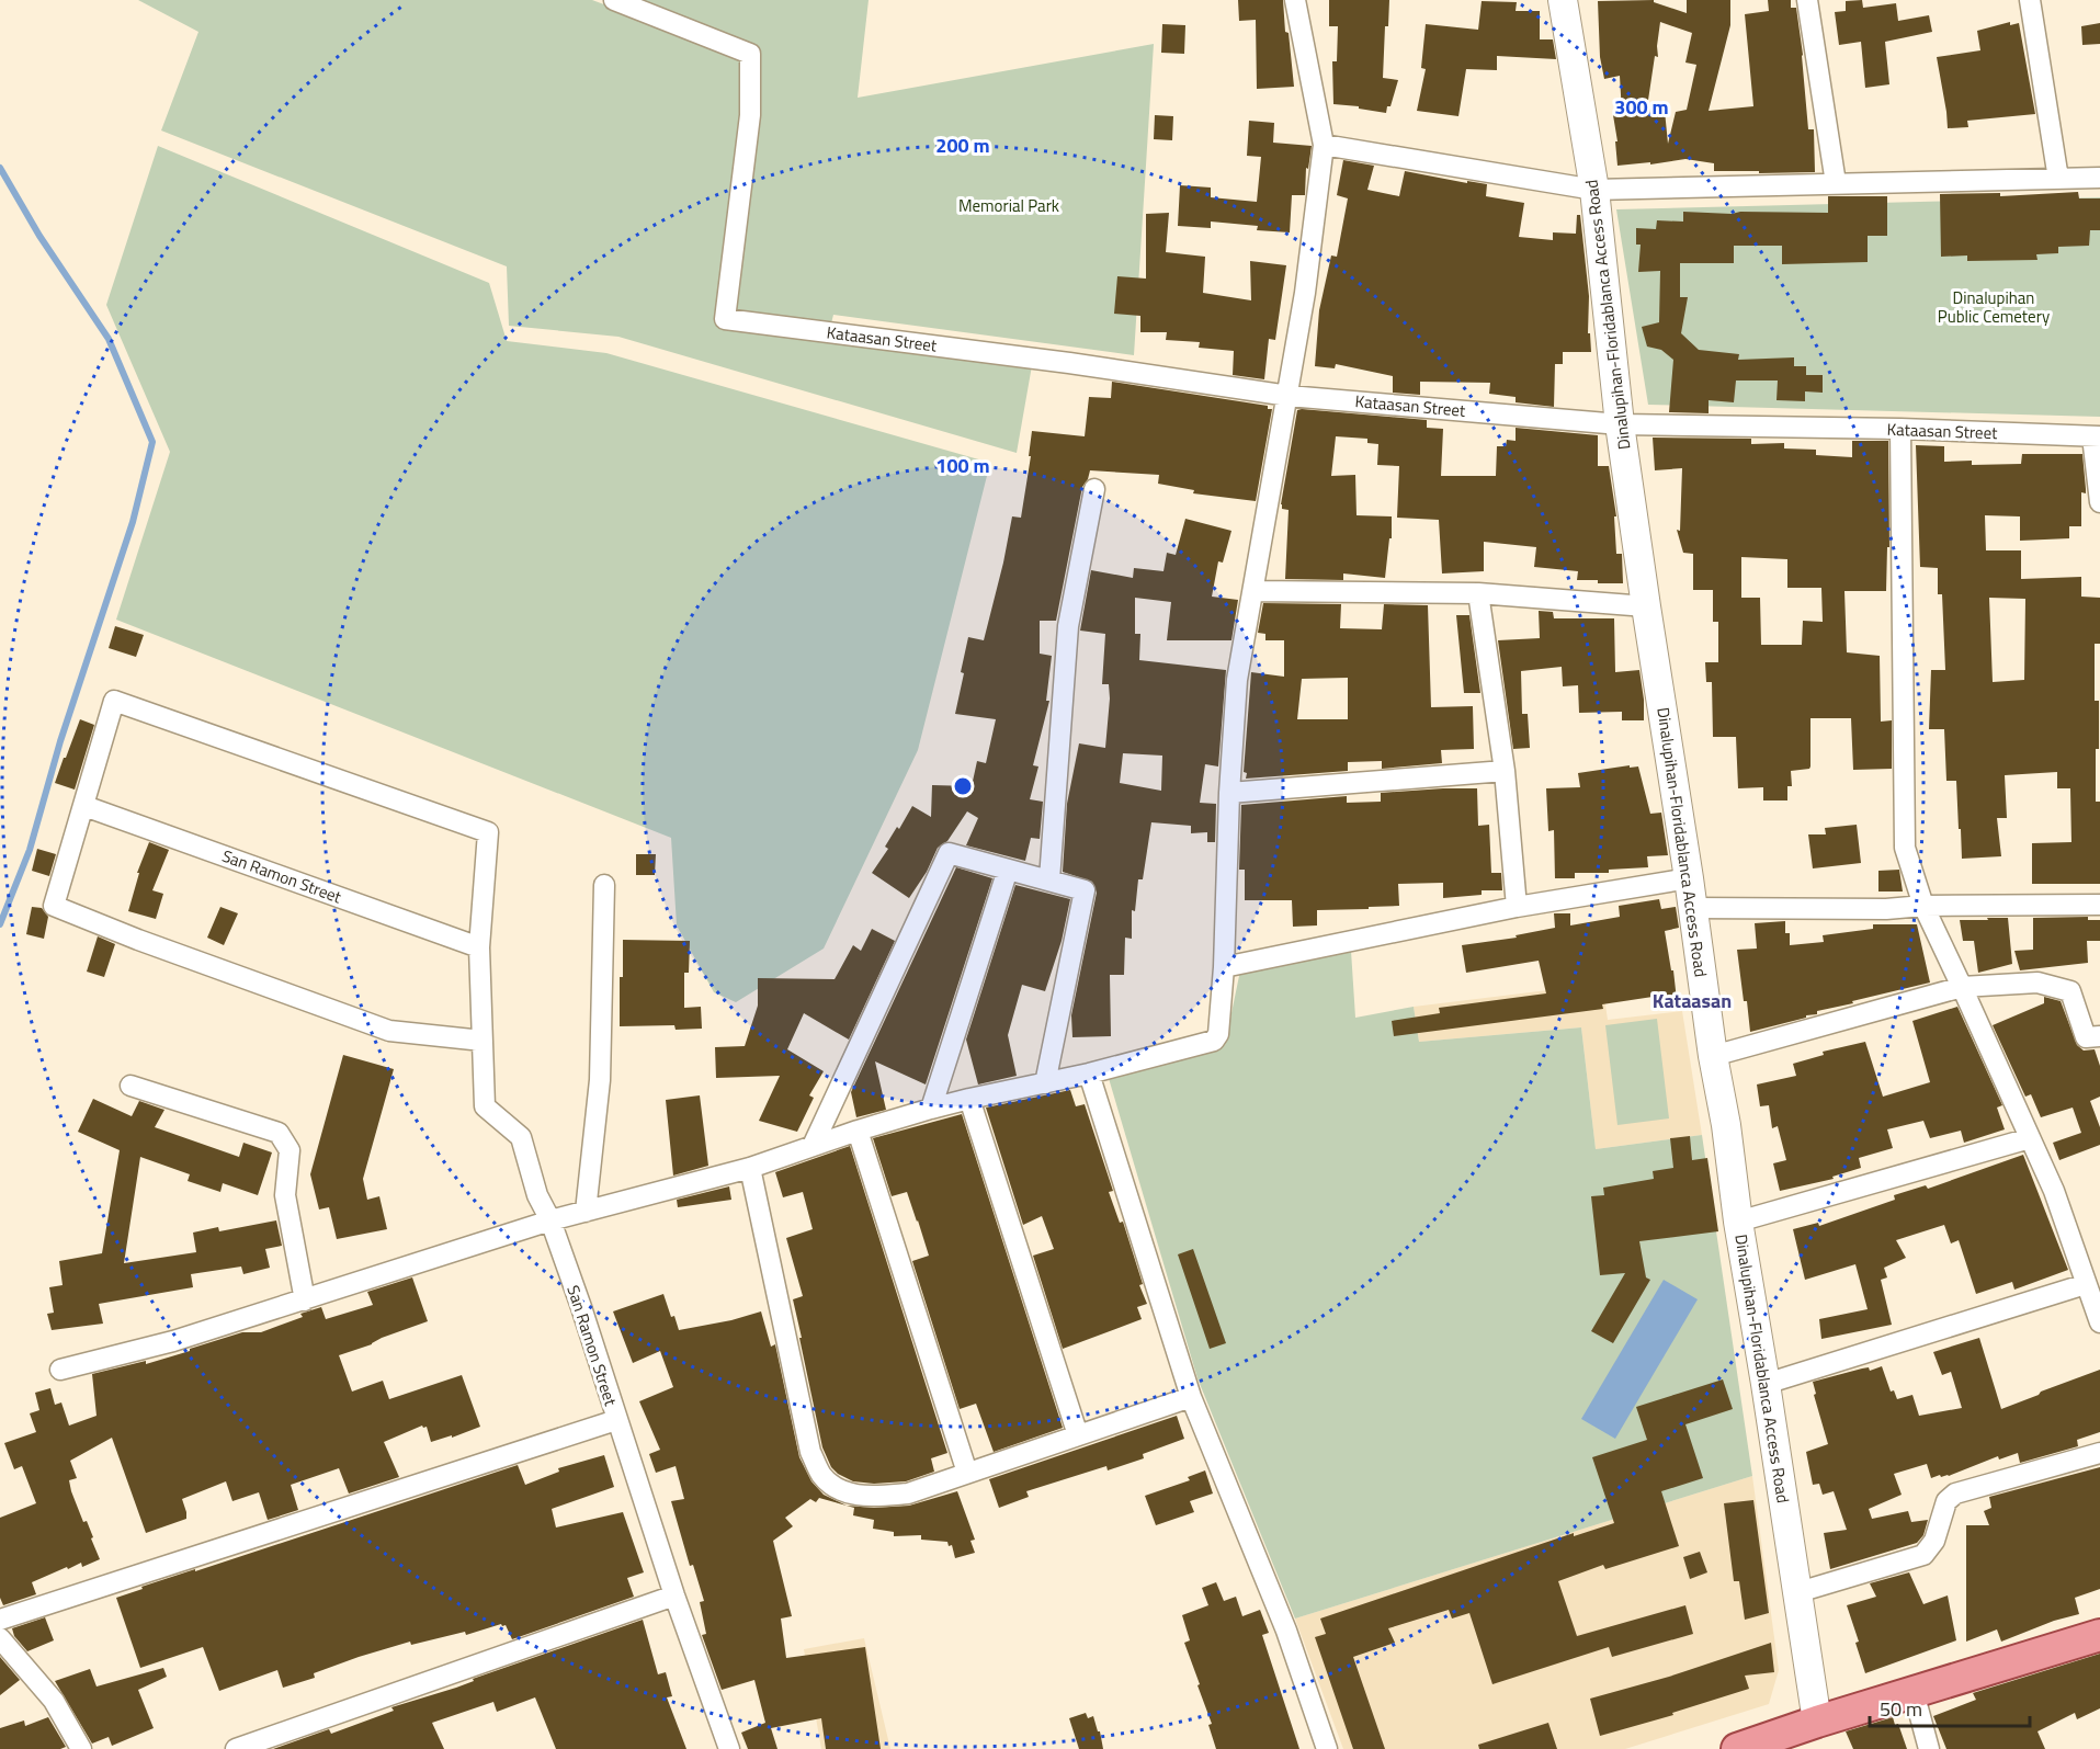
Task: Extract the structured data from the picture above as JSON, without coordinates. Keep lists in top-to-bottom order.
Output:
{
  "streets": {
    "main road": ["Dinalupihan-Floridablanca Access Road"],
    "street": ["Kataasan Street", "San Ramon Street"]
  },
  "crossings": [
    ["Dinalupihan-Floridablanca Access Road", "Kataasan Street"]
  ],
  "districts": ["Kataasan"],
  "parks": ["Memorial Park", "Dinalupihan Public Cemetery"],
  "scale_bar": "50 m",
  "rings": ["300 m", "200 m", "100 m"]
}
